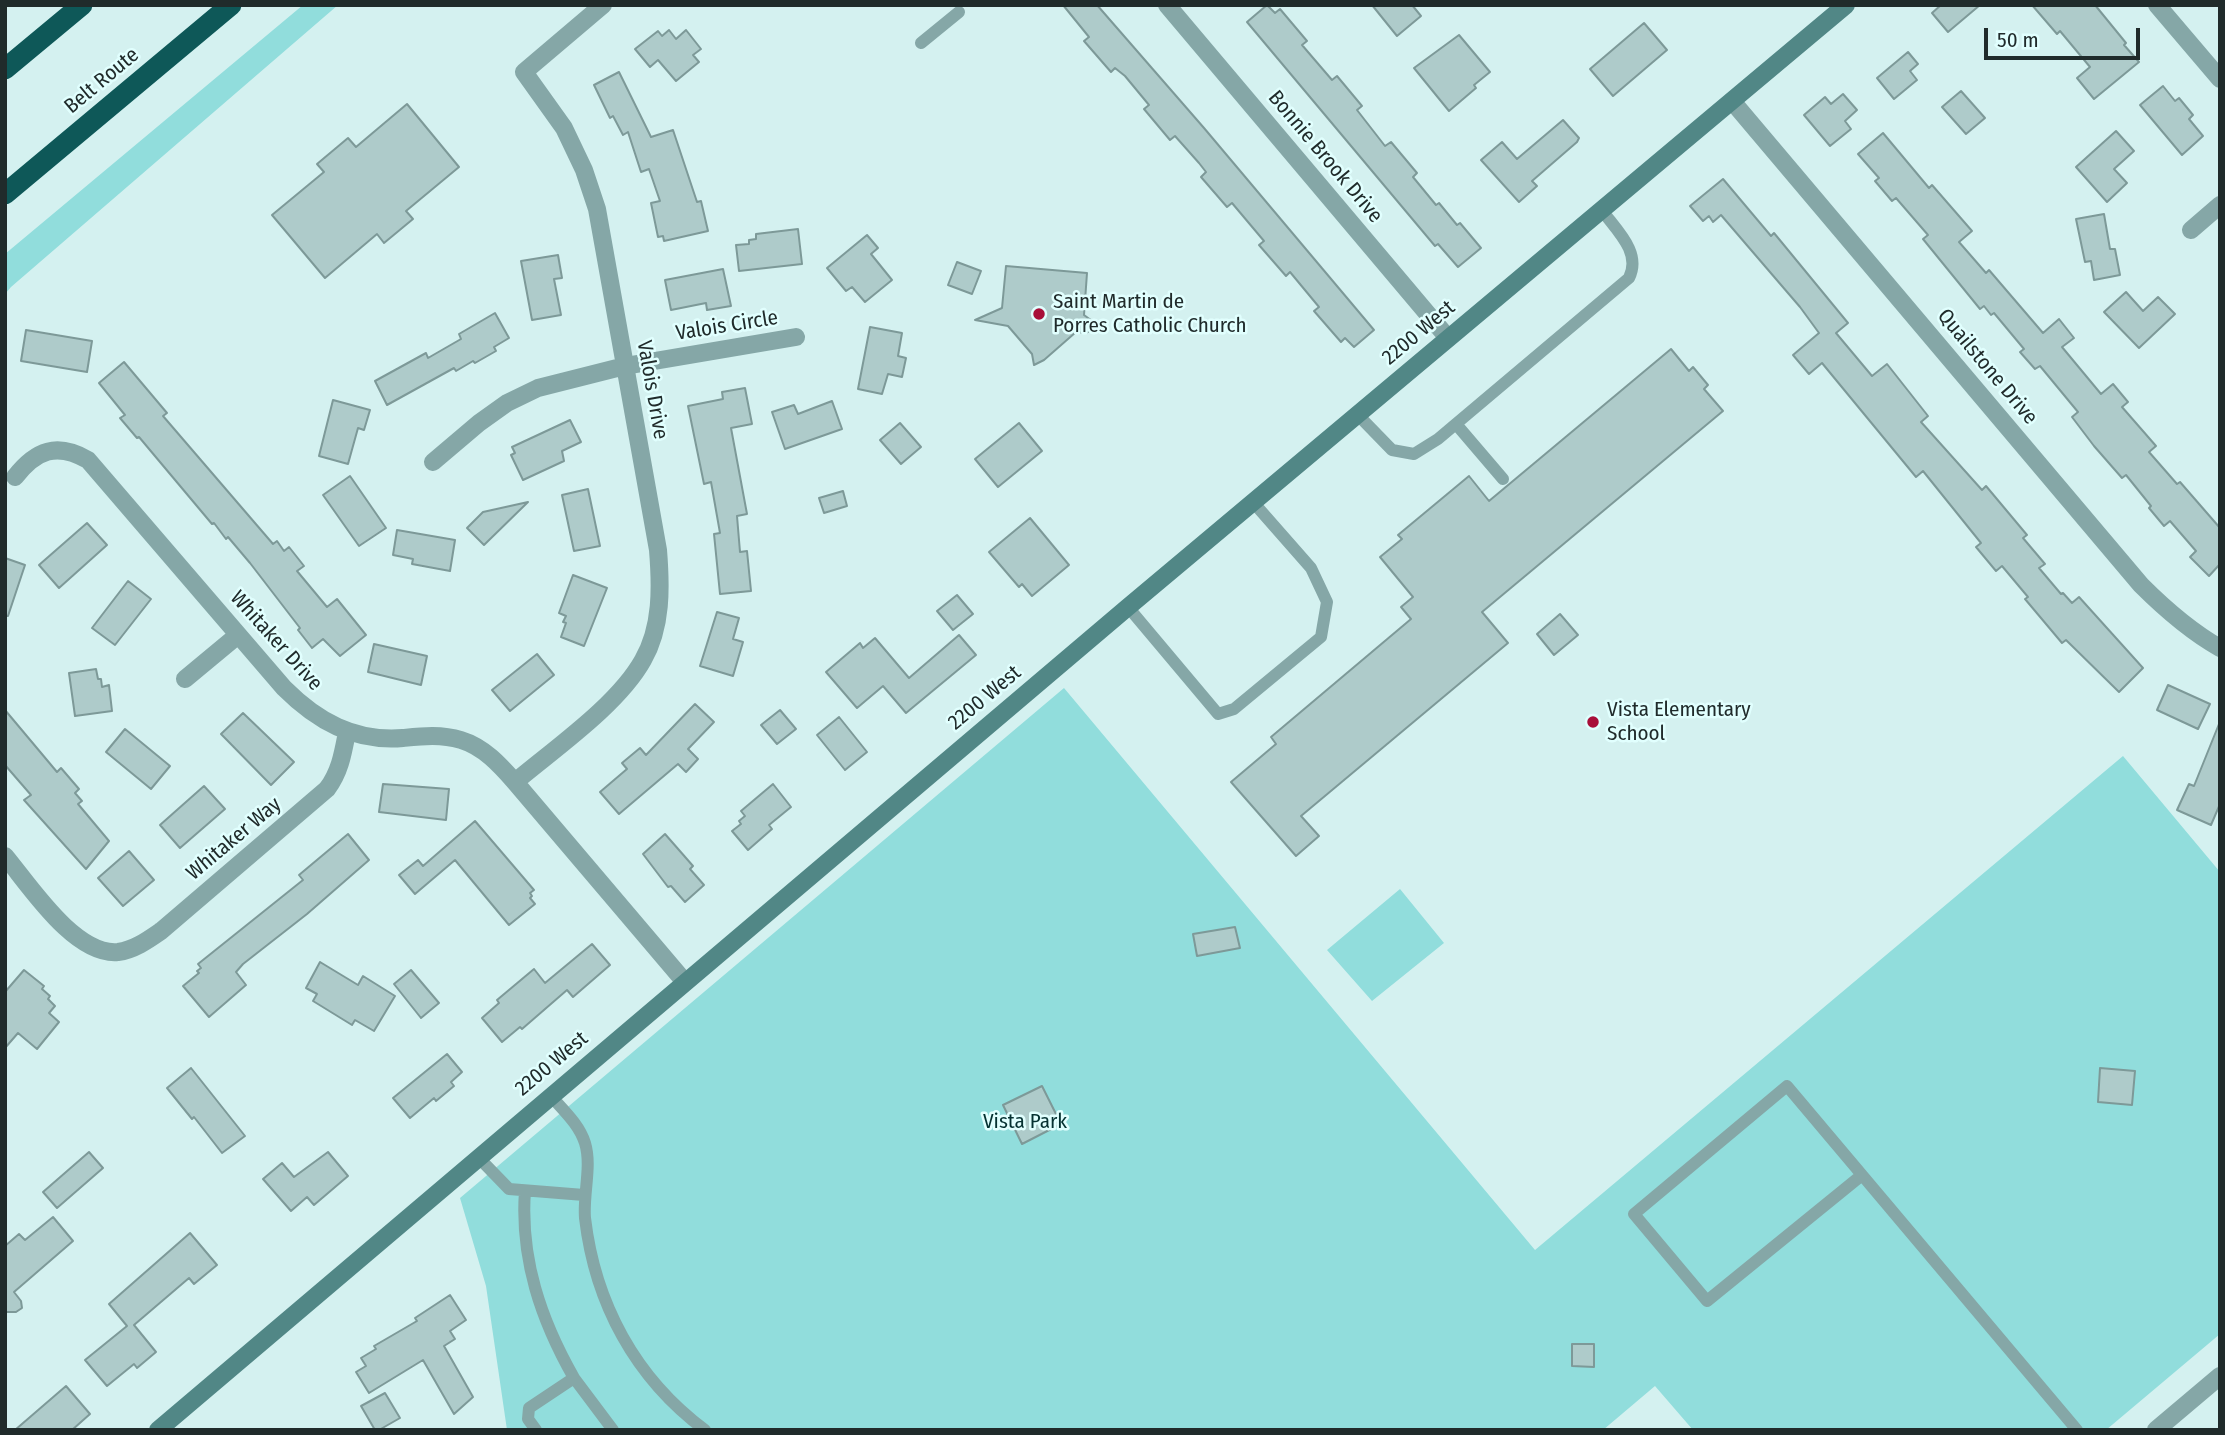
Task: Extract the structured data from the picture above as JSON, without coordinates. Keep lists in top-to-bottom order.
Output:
{
  "streets": {
    "highway": ["Belt Route"],
    "street": [
      "Bonnie Brook Drive",
      "Valois Circle",
      "2200 West",
      "Quailstone Drive",
      "Valois Drive",
      "Whitaker Drive",
      "Whitaker Way"
    ]
  },
  "crossings": [
    ["Bonnie Brook Drive", "2200 West"],
    ["Valois Circle", "Valois Drive"],
    ["2200 West", "Quailstone Drive"],
    ["2200 West", "Whitaker Drive"],
    ["Valois Drive", "Whitaker Drive"],
    ["Whitaker Drive", "Whitaker Way"]
  ],
  "parks": ["Vista Park"],
  "places": ["Saint Martin de Porres Catholic Church", "Vista Elementary School"],
  "scale_bar": "50 m"
}
